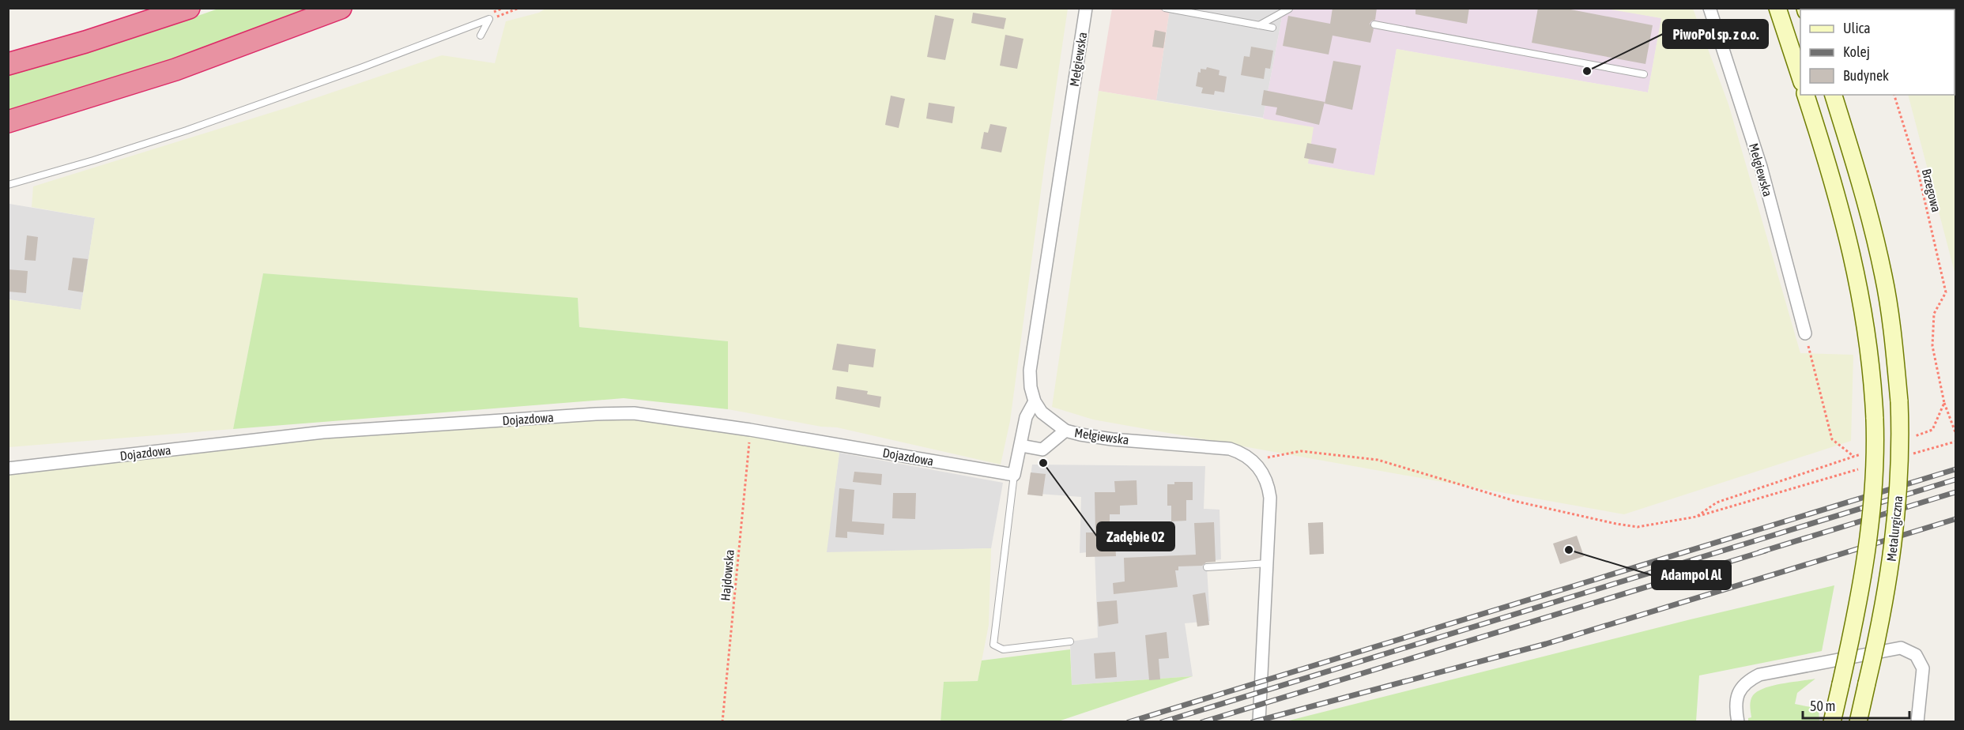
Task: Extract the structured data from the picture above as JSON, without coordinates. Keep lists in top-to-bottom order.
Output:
{
  "streets": {
    "main road": ["Metalurgiczna"],
    "street": ["Mełgiewska", "Dojazdowa"],
    "path": ["Brzegowa", "Hajdowska"]
  },
  "crossings": [
    ["Dojazdowa", "Hajdowska"]
  ],
  "places": ["PiwoPol sp. z o.o.", "Zadębie 02", "Adampol Al"],
  "legend": ["Ulica", "Kolej", "Budynek"],
  "scale_bar": "50 m"
}
